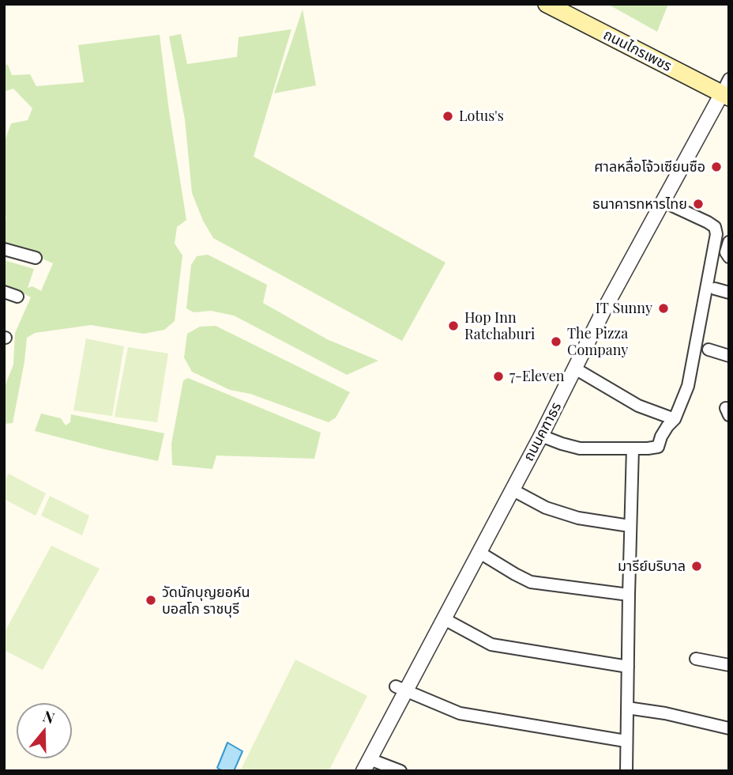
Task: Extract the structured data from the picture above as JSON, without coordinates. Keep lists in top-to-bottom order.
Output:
{
  "streets": {
    "main road": ["ถนนไกรเพชร"],
    "street": ["ถนนคฑาธร"]
  },
  "crossings": [
    ["ถนนไกรเพชร", "ถนนคฑาธร"]
  ],
  "places": [
    "Lotus's",
    "ศาลหลื่อโจ้วเซียนซือ",
    "ธนาคารทหารไทย",
    "IT Sunny",
    "Hop Inn Ratchaburi",
    "The Pizza Company",
    "7-Eleven",
    "มารีย์บริบาล",
    "วัดนักบุญยอห์น บอสโก ราชบุรี"
  ],
  "north": "top"
}
